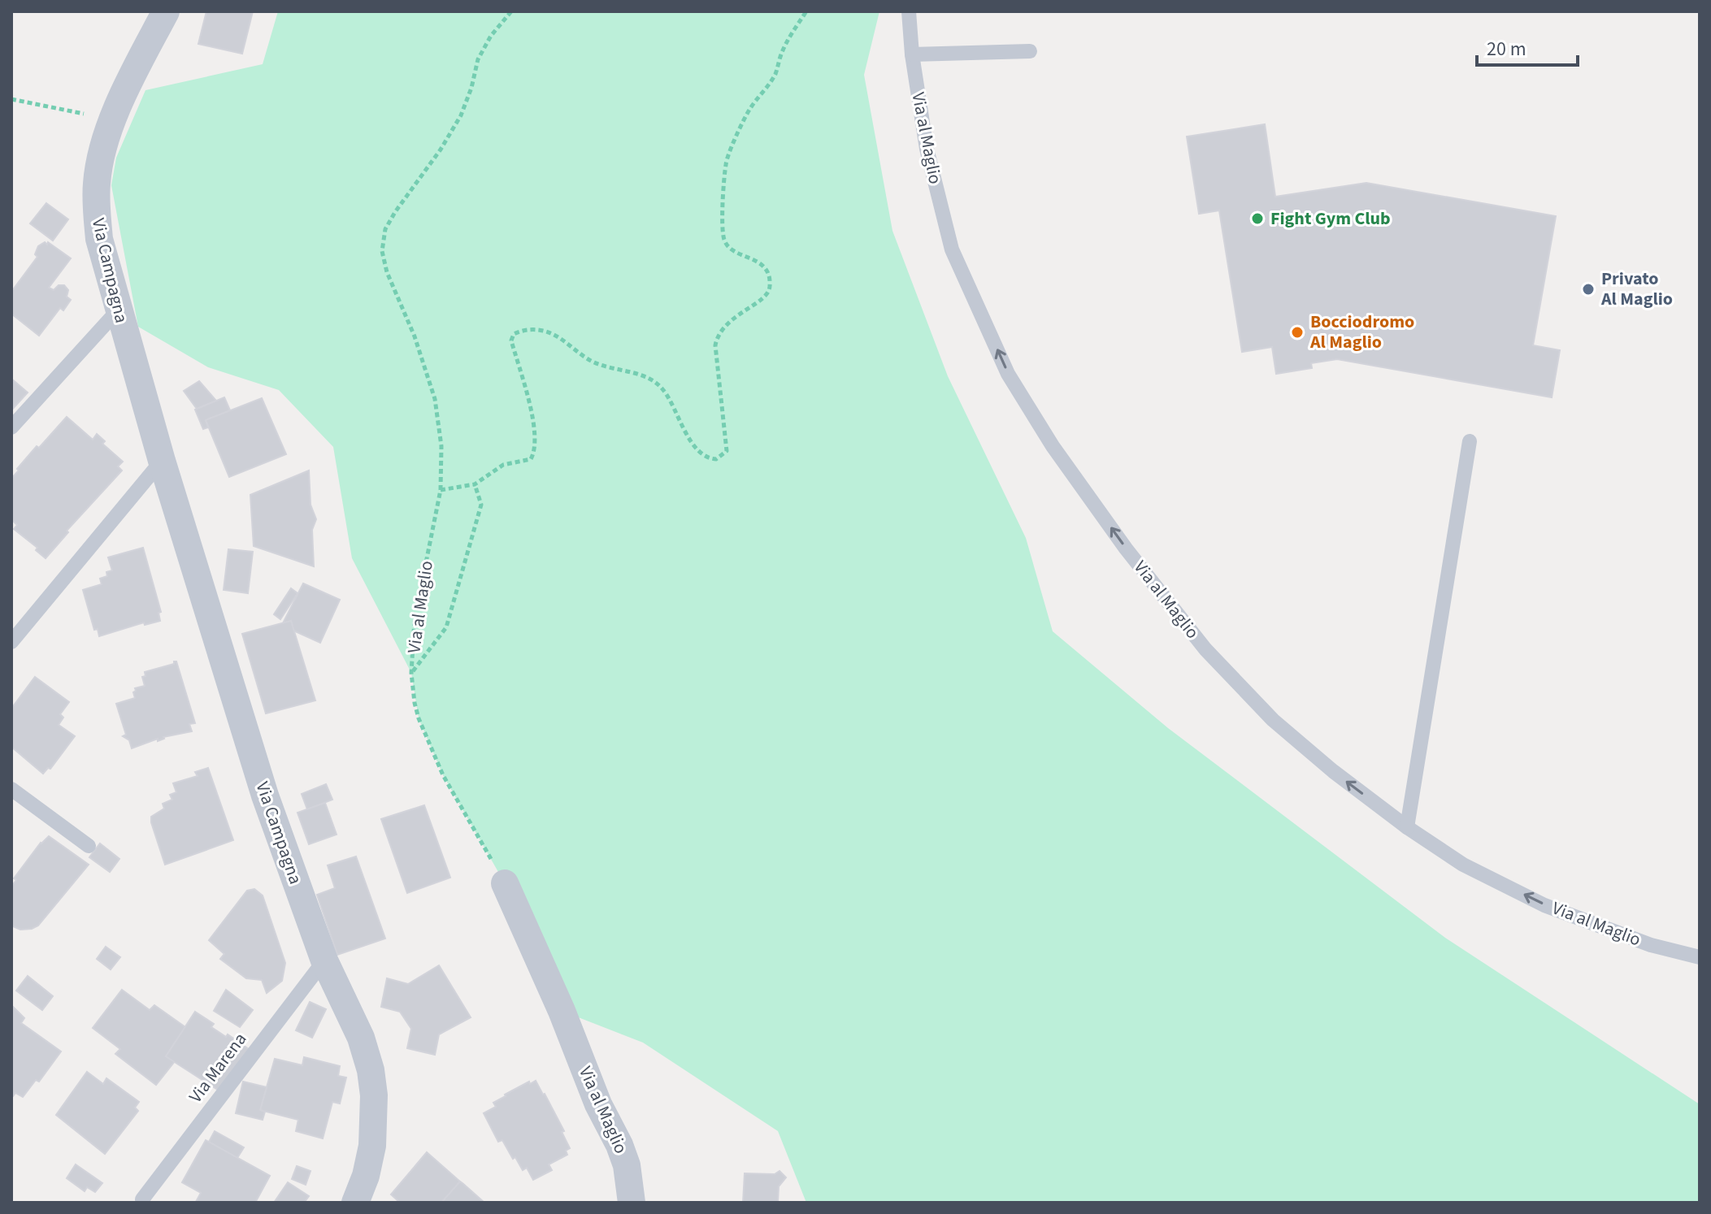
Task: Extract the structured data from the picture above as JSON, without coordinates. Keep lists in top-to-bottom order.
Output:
{
  "streets": {
    "street": ["Via al Maglio", "Via Campagna"],
    "lane": ["Via Marena"]
  },
  "crossings": [
    ["Via Campagna", "Via Marena"]
  ],
  "one_way": ["Via al Maglio"],
  "places": ["Fight Gym Club", "Privato Al Maglio", "Bocciodromo Al Maglio"],
  "scale_bar": "20 m"
}
